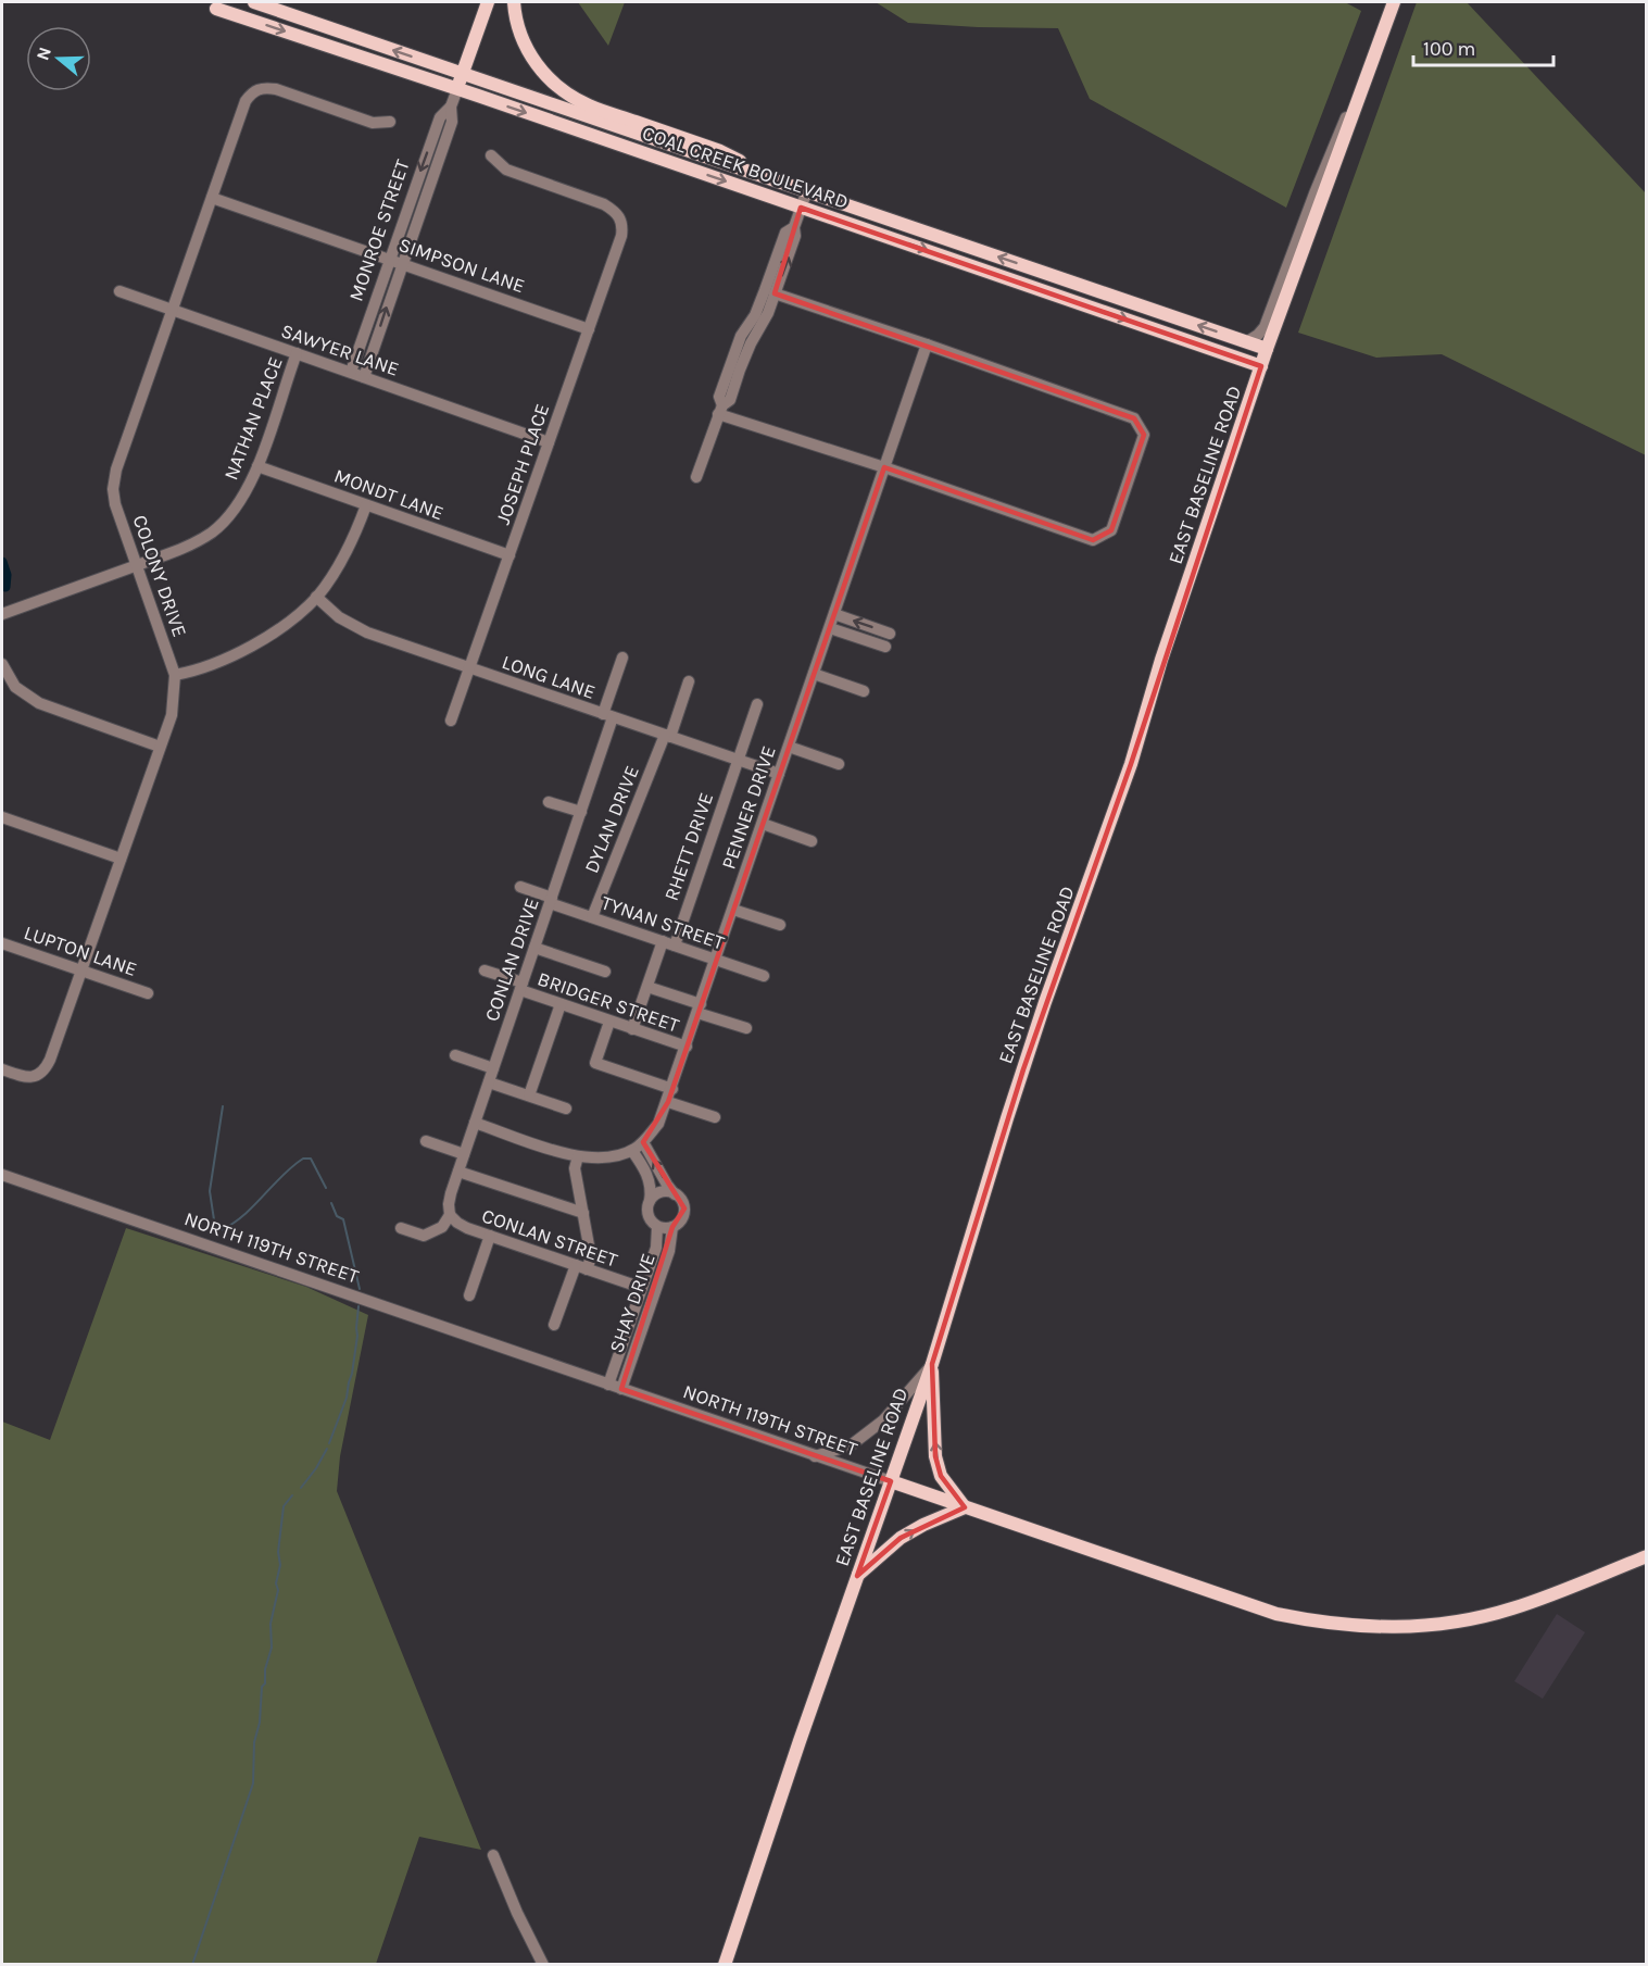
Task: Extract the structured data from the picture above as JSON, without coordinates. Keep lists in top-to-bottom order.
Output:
{
  "streets": {
    "main road": [
      "COAL CREEK BOULEVARD",
      "MONROE STREET",
      "EAST BASELINE ROAD",
      "NORTH 119TH STREET"
    ],
    "street": [
      "SIMPSON LANE",
      "SAWYER LANE",
      "NATHAN PLACE",
      "JOSEPH PLACE",
      "MONDT LANE",
      "COLONY DRIVE",
      "LONG LANE",
      "PENNER DRIVE",
      "DYLAN DRIVE",
      "RHETT DRIVE",
      "TYNAN STREET",
      "LUPTON LANE",
      "CONLAN DRIVE",
      "BRIDGER STREET",
      "CONLAN STREET",
      "SHAY DRIVE"
    ]
  },
  "crossings": [
    ["COAL CREEK BOULEVARD", "MONROE STREET"],
    ["COAL CREEK BOULEVARD", "EAST BASELINE ROAD"],
    ["MONROE STREET", "SIMPSON LANE"],
    ["MONROE STREET", "SAWYER LANE"],
    ["SIMPSON LANE", "JOSEPH PLACE"],
    ["SIMPSON LANE", "COLONY DRIVE"],
    ["SAWYER LANE", "NATHAN PLACE"],
    ["SAWYER LANE", "JOSEPH PLACE"],
    ["SAWYER LANE", "COLONY DRIVE"],
    ["NATHAN PLACE", "MONDT LANE"],
    ["NATHAN PLACE", "COLONY DRIVE"],
    ["JOSEPH PLACE", "MONDT LANE"],
    ["JOSEPH PLACE", "LONG LANE"],
    ["EAST BASELINE ROAD", "NORTH 119TH STREET"],
    ["COLONY DRIVE", "LUPTON LANE"],
    ["LONG LANE", "PENNER DRIVE"],
    ["LONG LANE", "DYLAN DRIVE"],
    ["LONG LANE", "RHETT DRIVE"],
    ["LONG LANE", "CONLAN DRIVE"],
    ["PENNER DRIVE", "TYNAN STREET"],
    ["PENNER DRIVE", "BRIDGER STREET"],
    ["PENNER DRIVE", "SHAY DRIVE"],
    ["DYLAN DRIVE", "TYNAN STREET"],
    ["RHETT DRIVE", "TYNAN STREET"],
    ["RHETT DRIVE", "BRIDGER STREET"],
    ["TYNAN STREET", "CONLAN DRIVE"],
    ["CONLAN DRIVE", "BRIDGER STREET"],
    ["CONLAN DRIVE", "CONLAN STREET"],
    ["CONLAN STREET", "SHAY DRIVE"],
    ["NORTH 119TH STREET", "SHAY DRIVE"]
  ],
  "scale_bar": "100 m",
  "north": "left"
}
